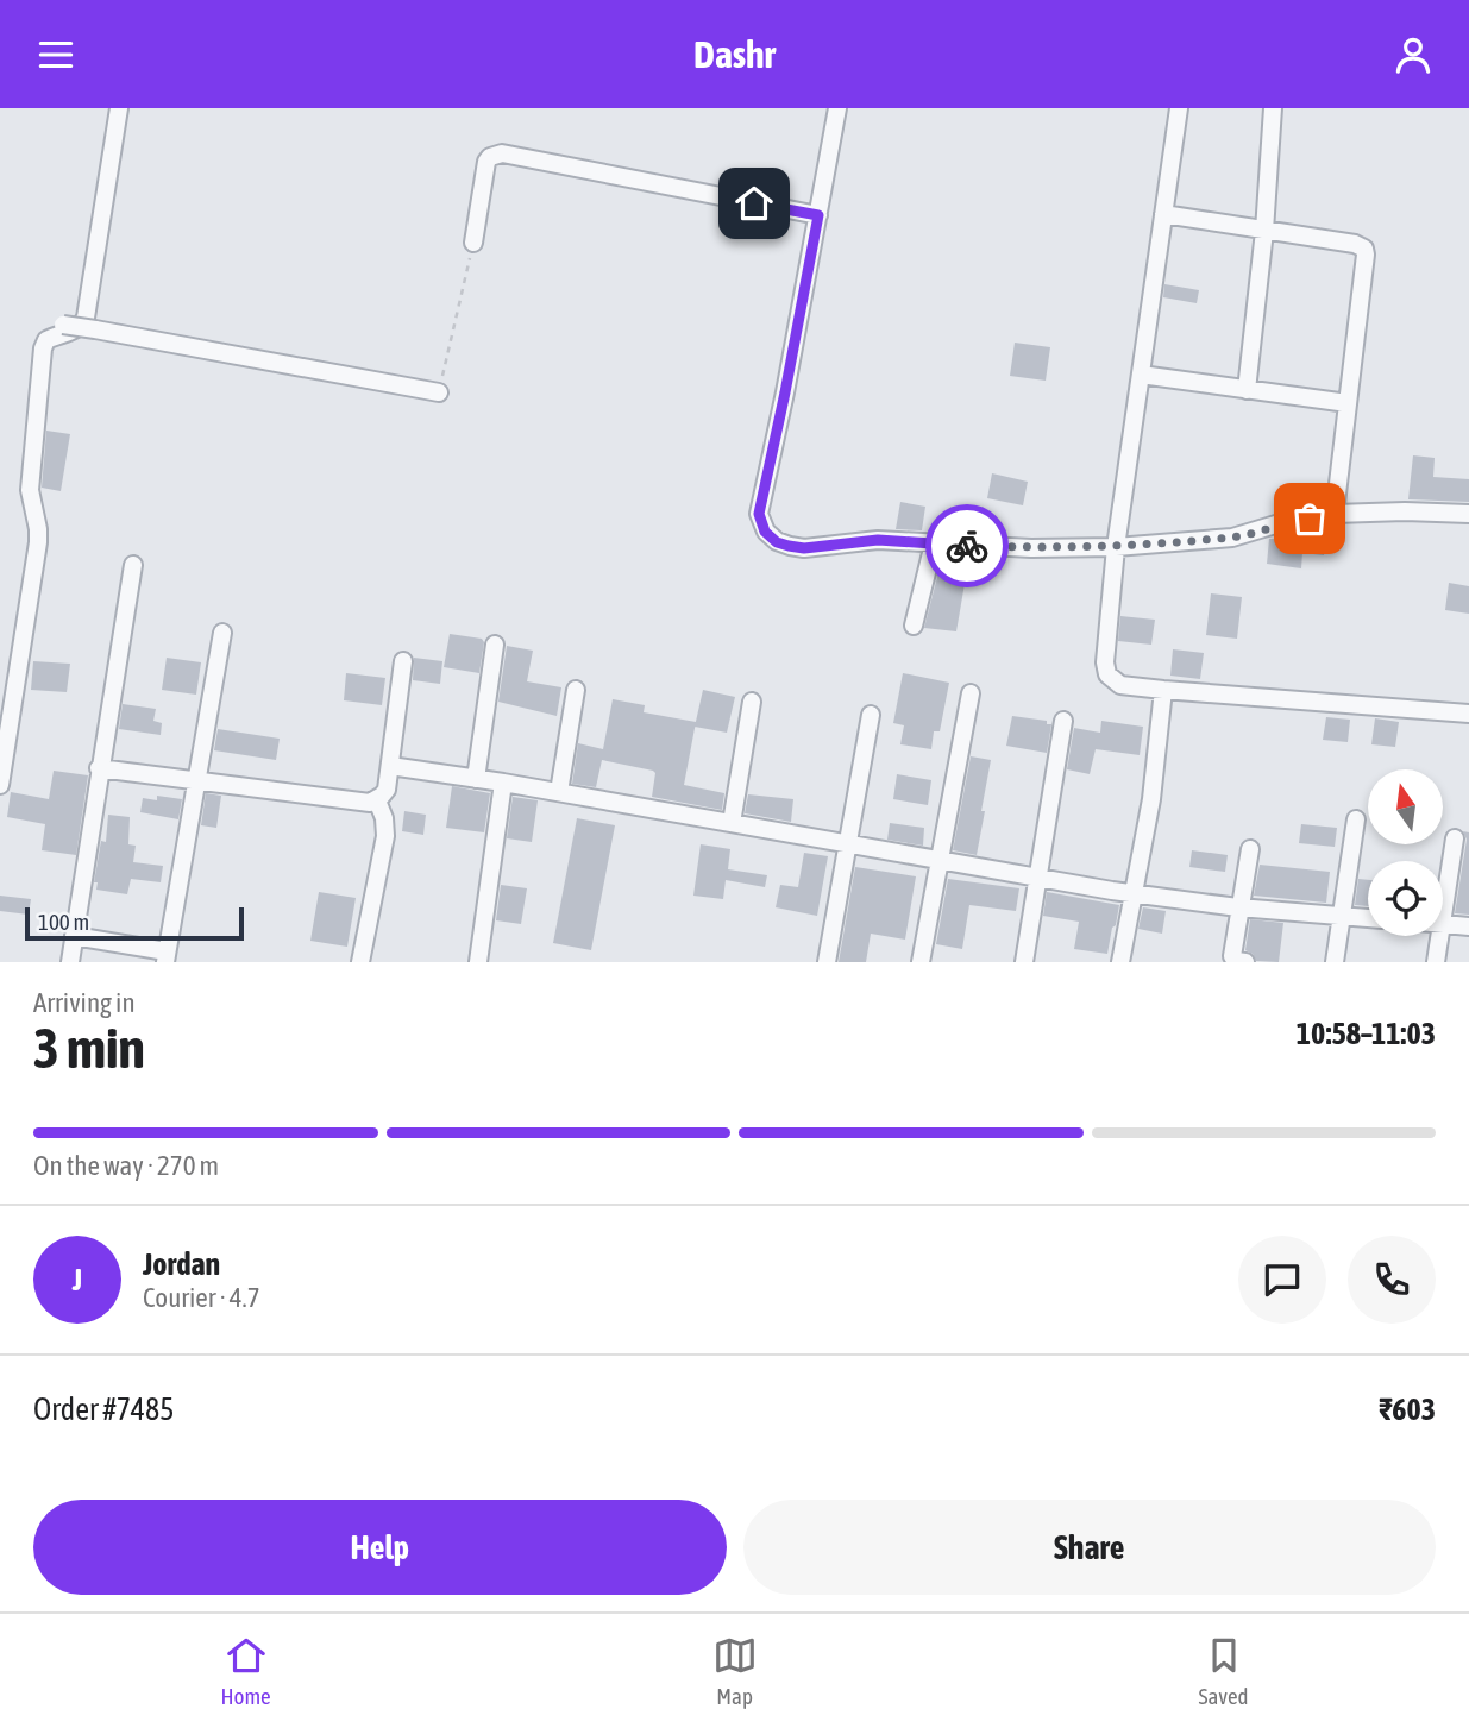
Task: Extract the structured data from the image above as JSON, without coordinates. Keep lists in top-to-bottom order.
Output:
{
  "scale_bar": "100 m",
  "north": "top",
  "page": {
    "header": "Dashr",
    "scale": "100 m",
    "heading": ["3 min", "Arriving in", "10:58–11:03"],
    "panel": [
      "Jordan",
      "Courier · 4.7",
      "Order #7485",
      "₹603"
    ],
    "bar": "On the way · 270 m",
    "round": "J",
    "buttons": ["Help", "Share"],
    "tabs": ["Home", "Map", "Saved"]
  }
}
